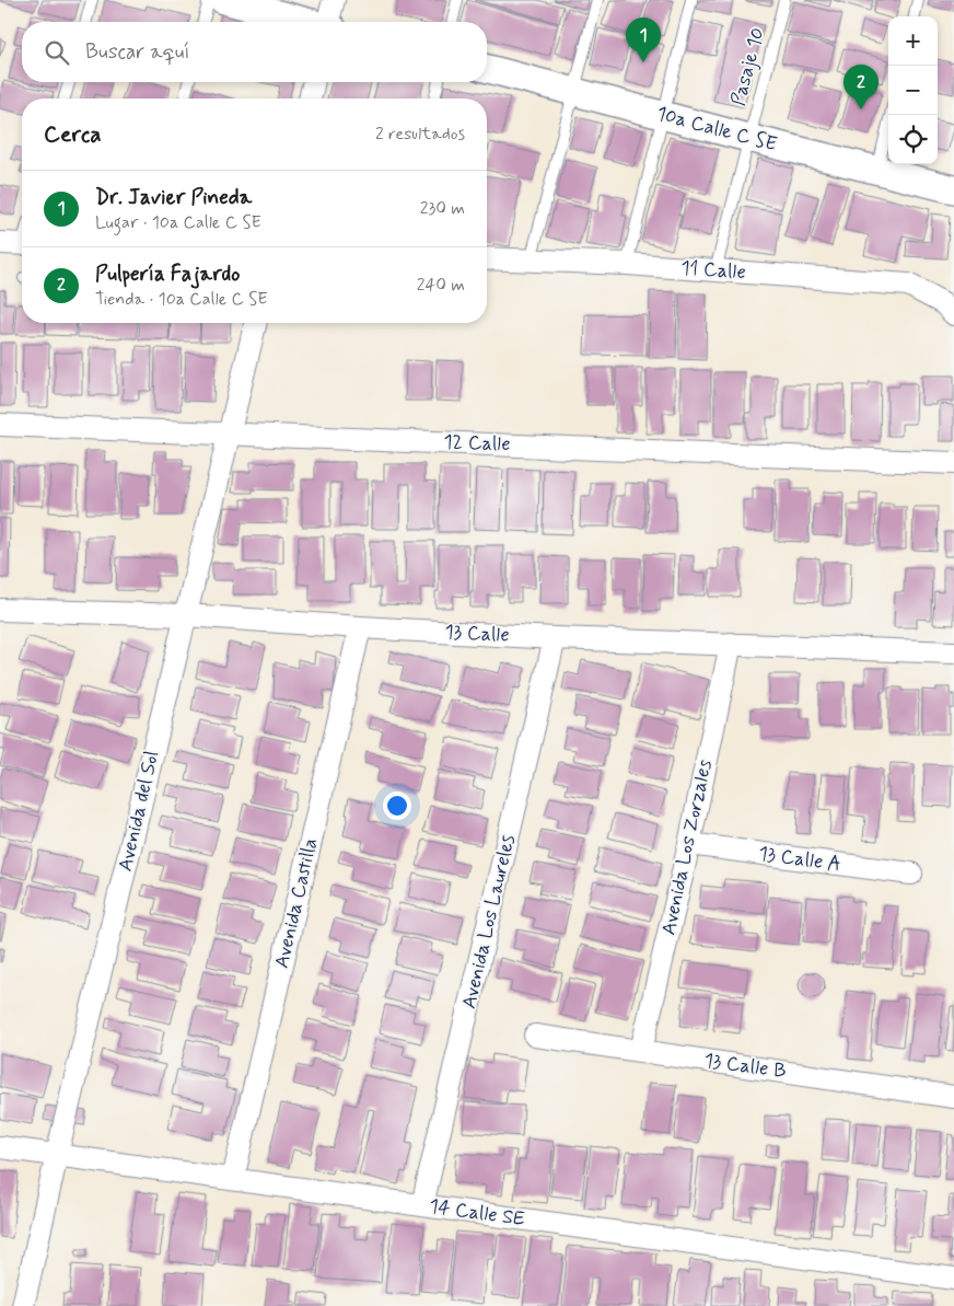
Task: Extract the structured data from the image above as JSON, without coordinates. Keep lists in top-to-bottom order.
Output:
{
  "streets": {
    "street": [
      "10a Calle C SE",
      "11 Calle",
      "12 Calle",
      "13 Calle",
      "Avenida del Sol",
      "Avenida Los Zorzales",
      "13 Calle A",
      "Avenida Castilla",
      "Avenida Los Laureles",
      "13 Calle B",
      "14 Calle SE"
    ],
    "lane": ["Pasaje 10"]
  },
  "crossings": [
    ["Pasaje 10", "10a Calle C SE"],
    ["Pasaje 10", "11 Calle"],
    ["12 Calle", "Avenida del Sol"],
    ["13 Calle", "Avenida del Sol"],
    ["13 Calle", "Avenida Los Zorzales"],
    ["13 Calle", "Avenida Castilla"],
    ["13 Calle", "Avenida Los Laureles"],
    ["Avenida del Sol", "14 Calle SE"],
    ["Avenida Los Zorzales", "13 Calle A"],
    ["Avenida Los Zorzales", "13 Calle B"],
    ["Avenida Castilla", "14 Calle SE"],
    ["Avenida Los Laureles", "14 Calle SE"]
  ],
  "page": {
    "map_buttons": ["+", "−"],
    "pins": ["1", "2"],
    "search": "Buscar aquí",
    "heading": ["Cerca", "2 resultados"],
    "list": [
      {
        "mark": "1",
        "name": "Dr. Javier Pineda",
        "note": "Lugar · 10a Calle C SE",
        "value": "230 m"
      },
      {
        "mark": "2",
        "name": "Pulpería Fajardo",
        "note": "Tienda · 10a Calle C SE",
        "value": "240 m"
      }
    ]
  }
}
